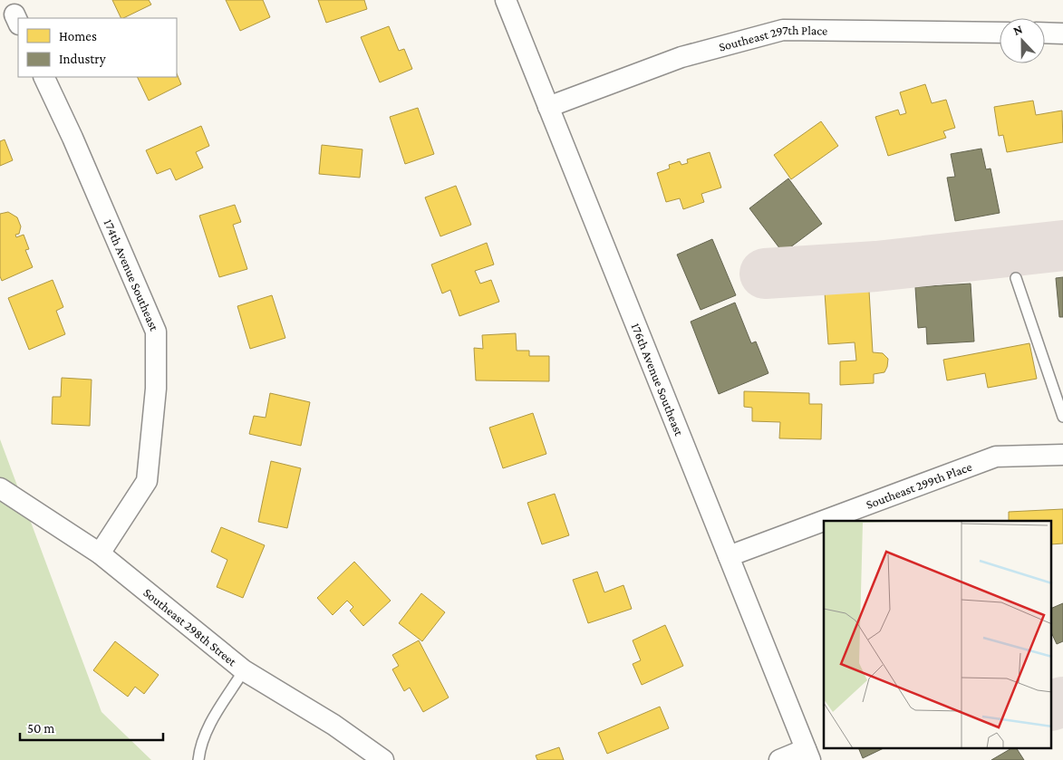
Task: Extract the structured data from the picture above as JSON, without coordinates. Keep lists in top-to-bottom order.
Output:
{
  "streets": {
    "street": [
      "Southeast 297th Place",
      "174th Avenue Southeast",
      "176th Avenue Southeast",
      "Southeast 299th Place",
      "Southeast 298th Street"
    ]
  },
  "crossings": [
    ["Southeast 297th Place", "176th Avenue Southeast"],
    ["174th Avenue Southeast", "Southeast 298th Street"],
    ["176th Avenue Southeast", "Southeast 299th Place"]
  ],
  "legend": ["Homes", "Industry"],
  "scale_bar": "50 m",
  "north": "top"
}
